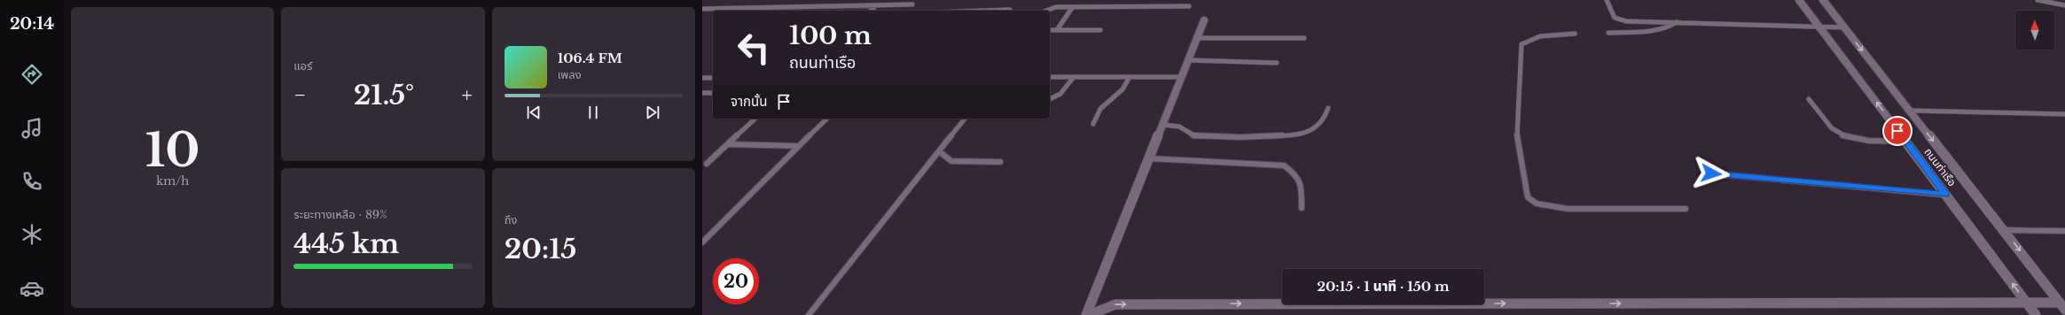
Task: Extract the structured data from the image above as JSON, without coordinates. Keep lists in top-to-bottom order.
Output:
{
  "streets": {
    "street": ["ถนนท่าเรือ"]
  },
  "north": "top",
  "page": {
    "tabs": "20:14",
    "tile": [
      ["10", "km/h"],
      "แอร์",
      ["ระยะทางเหลือ · 89%", "445 km"],
      ["ถึง", "20:15"]
    ],
    "turn": ["100 m", "ถนนท่าเรือ"],
    "song": ["106.4 FM", "เพลง"],
    "heat": ["−", "21.5°", "+"],
    "then": "จากนั้น",
    "limit": "20",
    "trip": "20:15 · 1 นาที · 150 m"
  }
}
